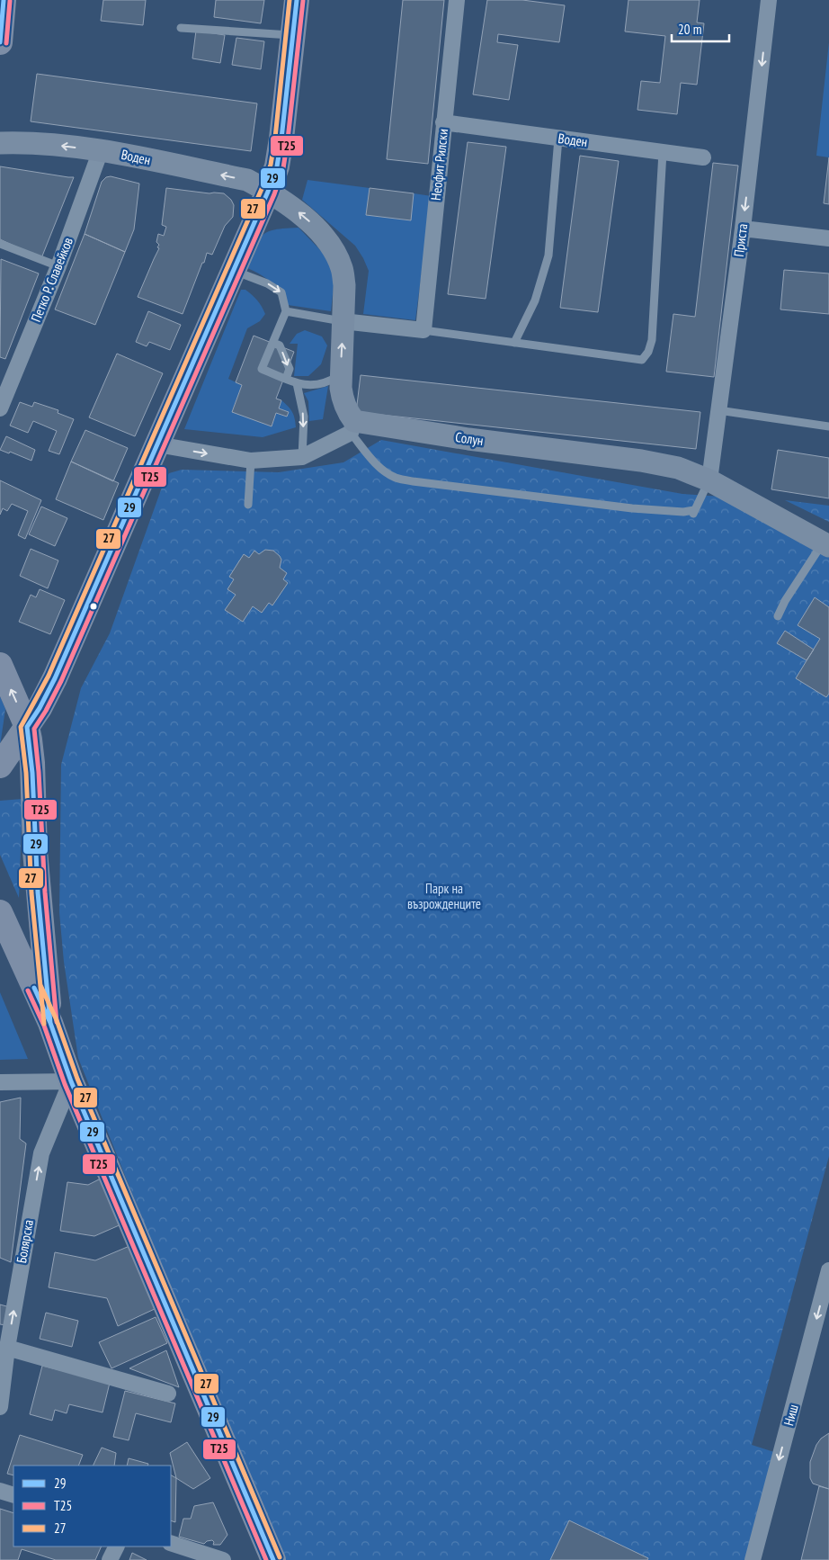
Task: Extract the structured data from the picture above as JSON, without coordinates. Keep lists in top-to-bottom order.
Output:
{
  "streets": {
    "street": [
      "Воден",
      "Неофит Рилски",
      "Приста",
      "Петко Р. Славейков",
      "Солун",
      "Болярска",
      "Ниш"
    ]
  },
  "crossings": [
    ["Воден", "Неофит Рилски"],
    ["Воден", "Петко Р. Славейков"],
    ["Приста", "Солун"]
  ],
  "one_way": [
    "Воден",
    "Приста",
    "Болярска",
    "Ниш"
  ],
  "parks": ["Парк на възрожденците"],
  "lines": ["transit line 29", "transit line 27", "transit line Т25"],
  "legend": ["29", "Т25", "27"],
  "scale_bar": "20 m"
}
